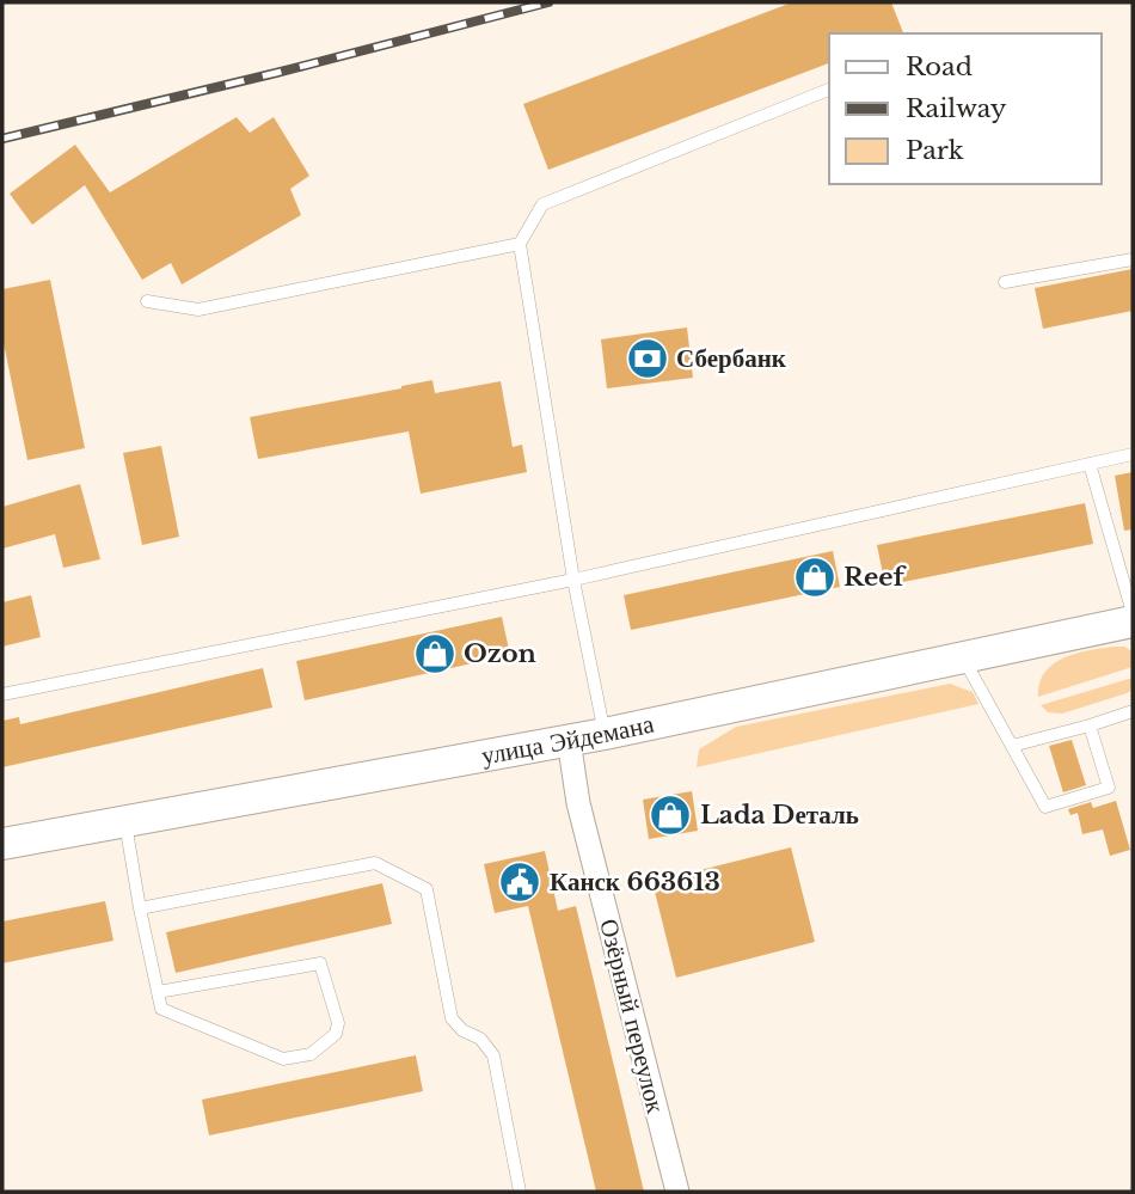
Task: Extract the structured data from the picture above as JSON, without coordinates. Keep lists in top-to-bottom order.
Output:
{
  "streets": {
    "main road": ["улица Эйдемана"],
    "street": ["Озёрный переулок"]
  },
  "crossings": [
    ["улица Эйдемана", "Озёрный переулок"]
  ],
  "places": {
    "bank": ["Сбербанк"],
    "shop": ["Reef", "Ozon", "Lada Dеталь"],
    "public building": ["Канск 663613"]
  },
  "legend": ["Road", "Railway", "Park"]
}
